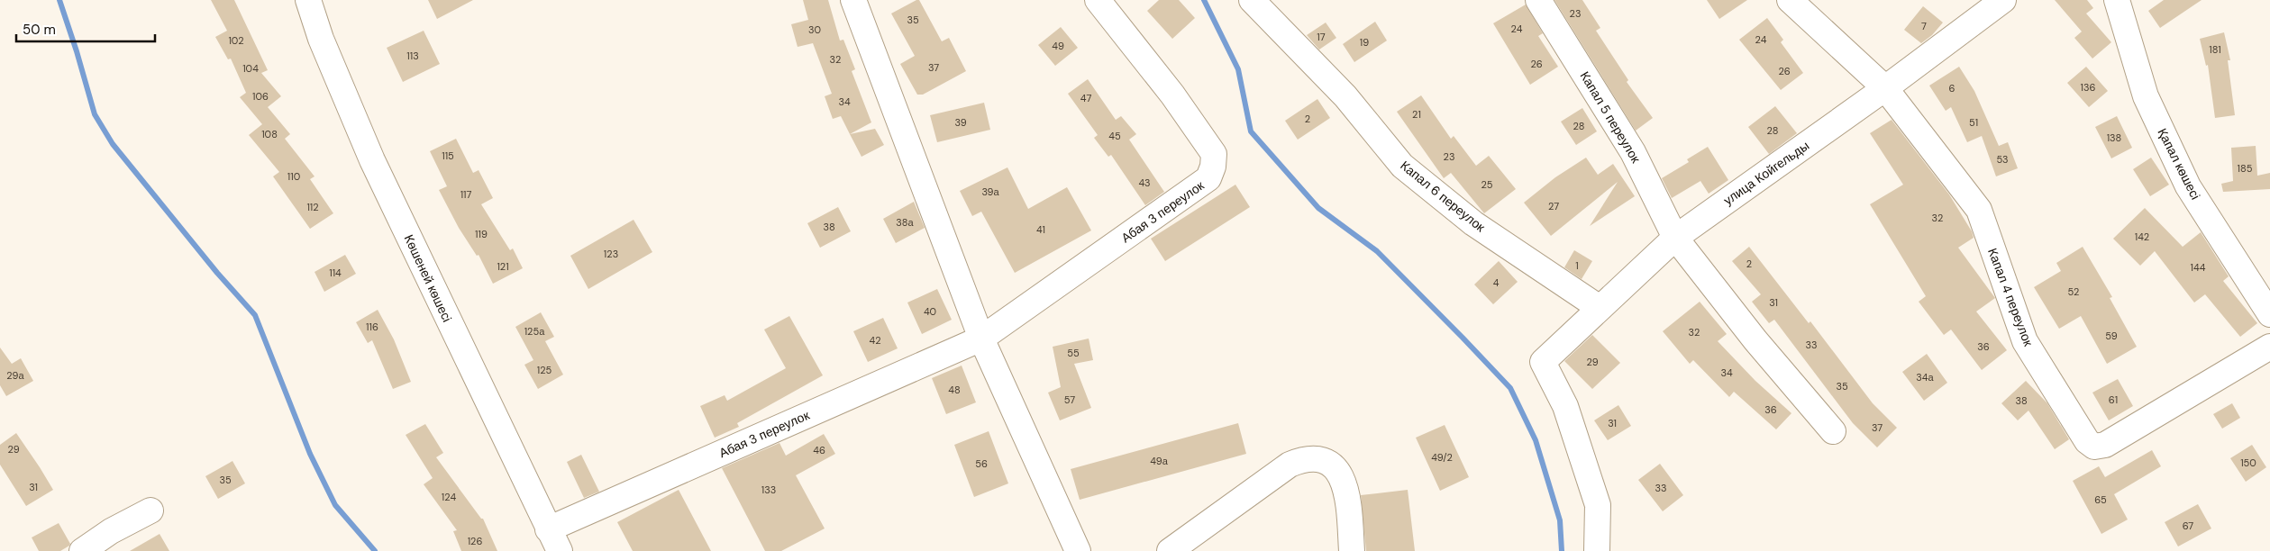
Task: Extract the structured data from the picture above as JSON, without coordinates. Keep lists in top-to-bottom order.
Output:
{
  "streets": {
    "street": [
      "Капал 5 переулок",
      "Қапал көшесі",
      "улица Койгельды",
      "Капал 6 переулок",
      "Абая 3 переулок",
      "Көшеней көшесі",
      "Капал 4 переулок"
    ]
  },
  "crossings": [
    ["Капал 5 переулок", "улица Койгельды"],
    ["улица Койгельды", "Капал 6 переулок"],
    ["улица Койгельды", "Капал 4 переулок"],
    ["Абая 3 переулок", "Көшеней көшесі"]
  ],
  "house_numbers": [
    "23",
    "35",
    "7",
    "24",
    "30",
    "17",
    "24",
    "102",
    "19",
    "49",
    "181",
    "113",
    "32",
    "26",
    "37",
    "104",
    "26",
    "136",
    "6",
    "106",
    "47",
    "34",
    "21",
    "2",
    "39",
    "51",
    "28",
    "28",
    "108",
    "45",
    "138",
    "115",
    "23",
    "53",
    "185",
    "110",
    "43",
    "25",
    "39а",
    "117",
    "27",
    "112",
    "32",
    "38а",
    "38",
    "41",
    "119",
    "142",
    "123",
    "2",
    "1",
    "121",
    "144",
    "114",
    "4",
    "52",
    "31",
    "40",
    "116",
    "125а",
    "32",
    "59",
    "42",
    "33",
    "36",
    "55",
    "29",
    "125",
    "34",
    "29а",
    "34а",
    "35",
    "48",
    "57",
    "61",
    "38",
    "36",
    "31",
    "37",
    "29",
    "46",
    "49/2",
    "49а",
    "150",
    "56",
    "35",
    "31",
    "33",
    "133",
    "124",
    "65",
    "67",
    "126"
  ],
  "scale_bar": "50 m"
}
